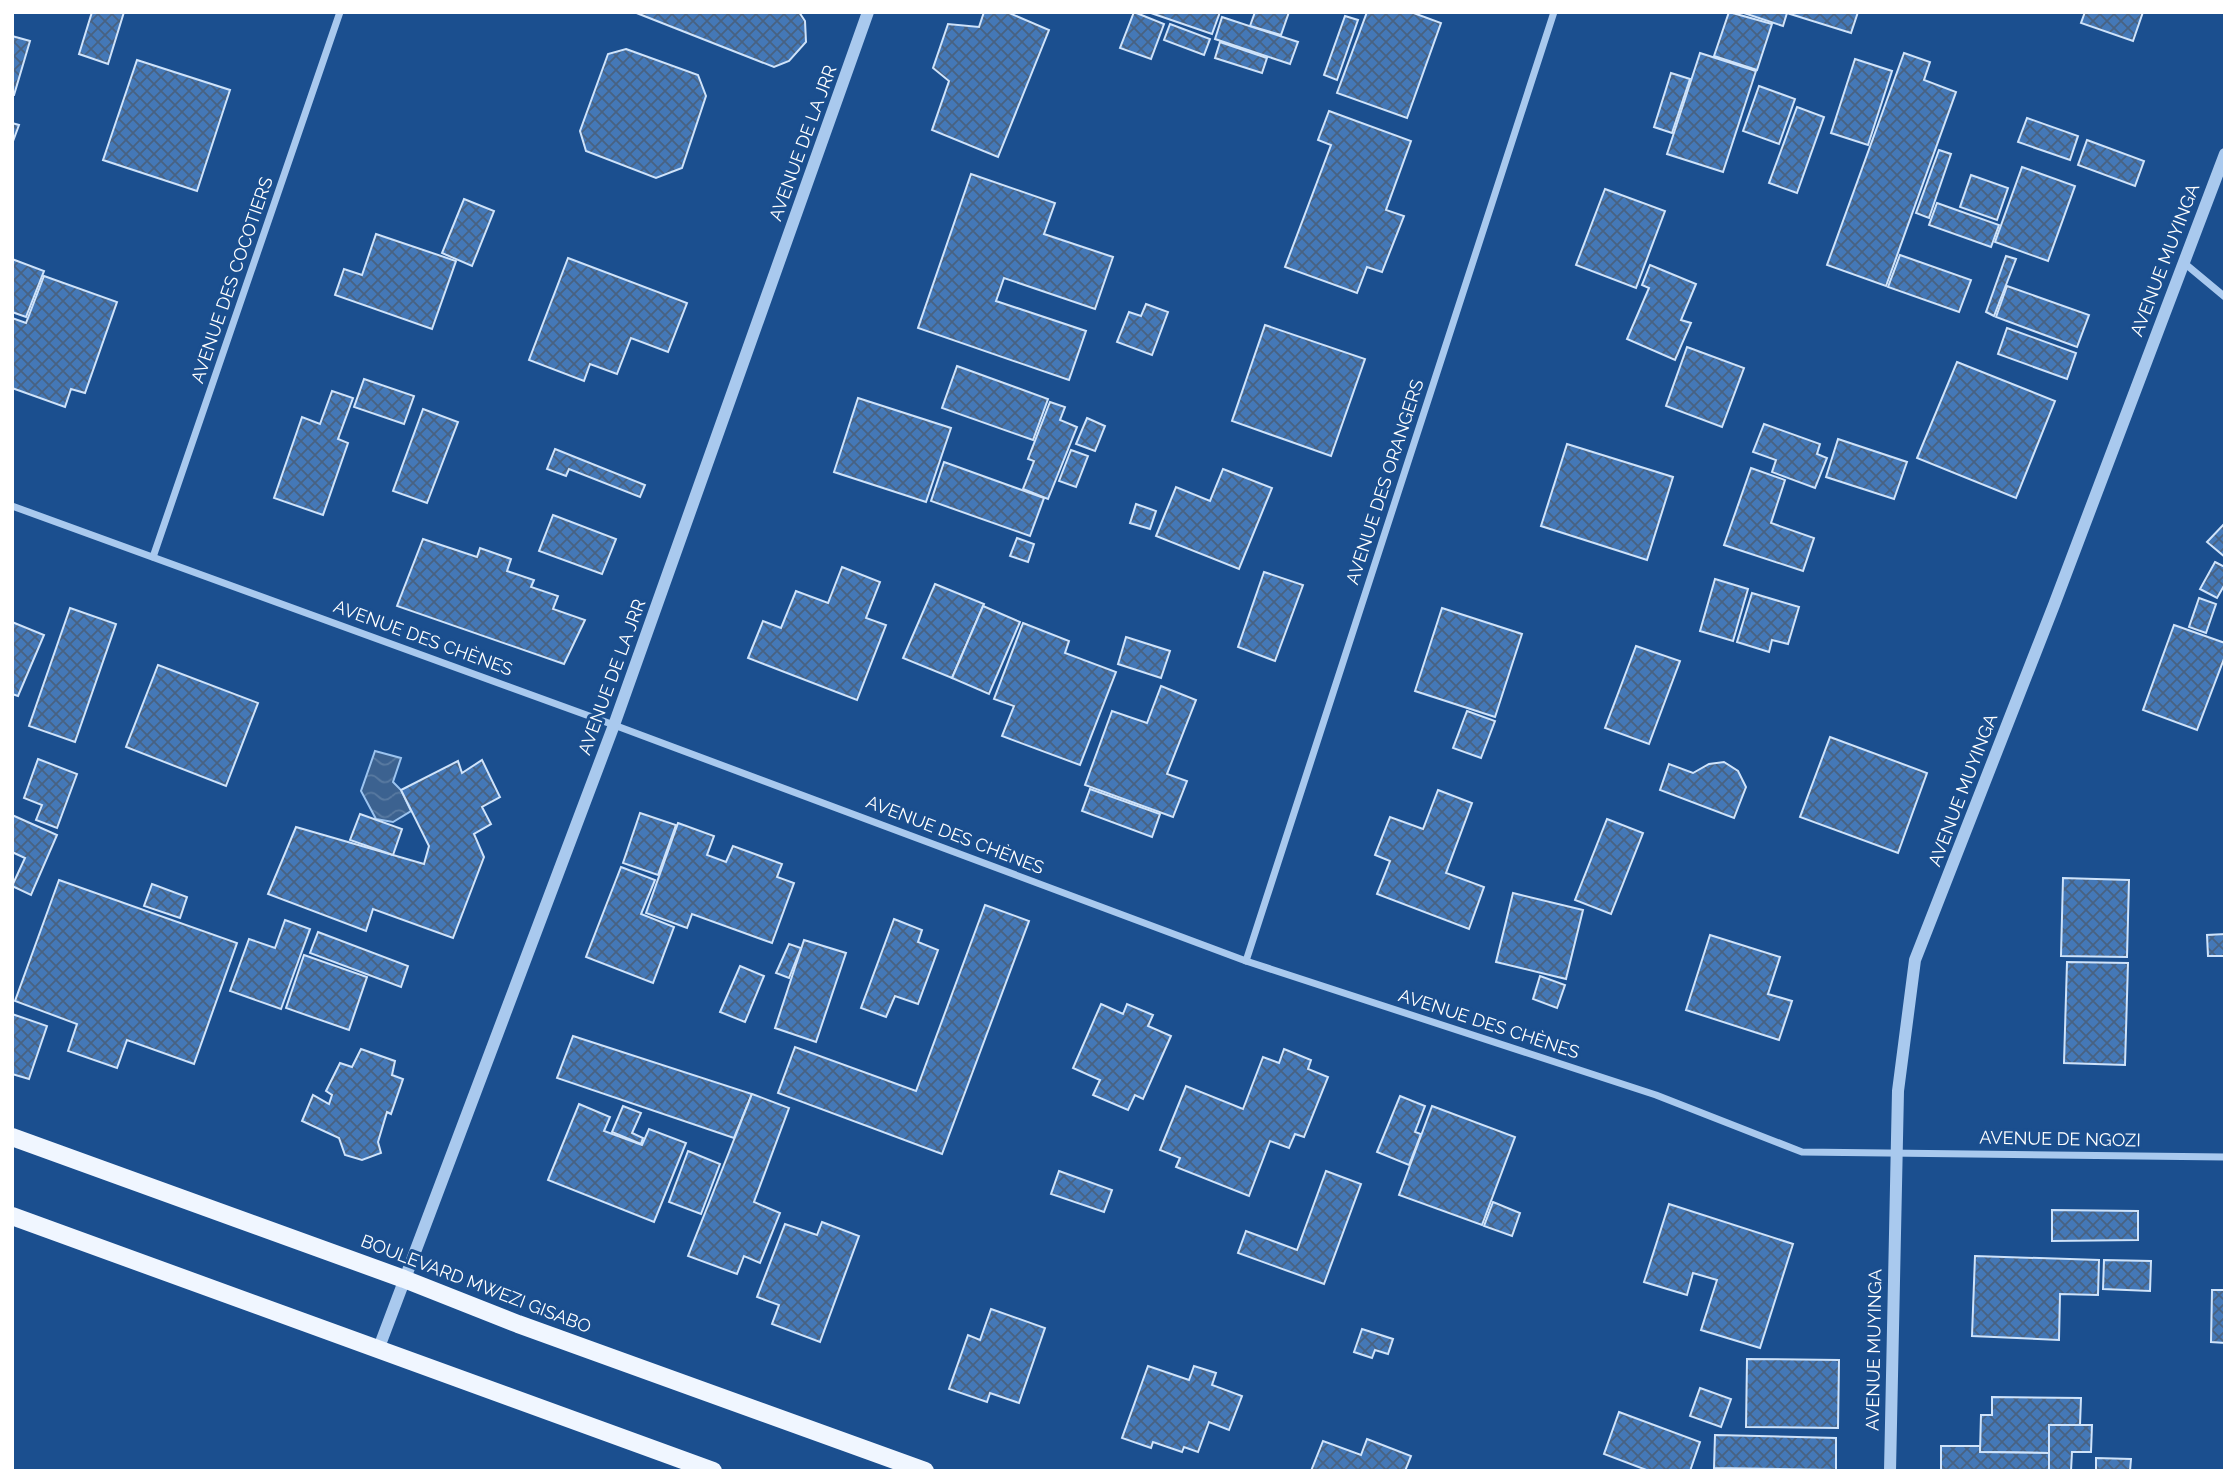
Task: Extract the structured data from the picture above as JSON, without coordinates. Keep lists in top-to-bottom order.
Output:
{
  "streets": {
    "main road": ["BOULEVARD MWEZI GISABO"],
    "street": [
      "AVENUE DE LA JRR",
      "AVENUE MUYINGA",
      "AVENUE DES COCOTIERS",
      "AVENUE DES ORANGERS",
      "AVENUE DES CHÈNES",
      "AVENUE DE NGOZI"
    ]
  },
  "crossings": [
    ["AVENUE DE LA JRR", "AVENUE DES CHÈNES"],
    ["AVENUE DE LA JRR", "BOULEVARD MWEZI GISABO"],
    ["AVENUE MUYINGA", "AVENUE DES CHÈNES"],
    ["AVENUE MUYINGA", "AVENUE DE NGOZI"],
    ["AVENUE DES COCOTIERS", "AVENUE DES CHÈNES"],
    ["AVENUE DES ORANGERS", "AVENUE DES CHÈNES"],
    ["AVENUE DES CHÈNES", "AVENUE DE NGOZI"]
  ]
}
